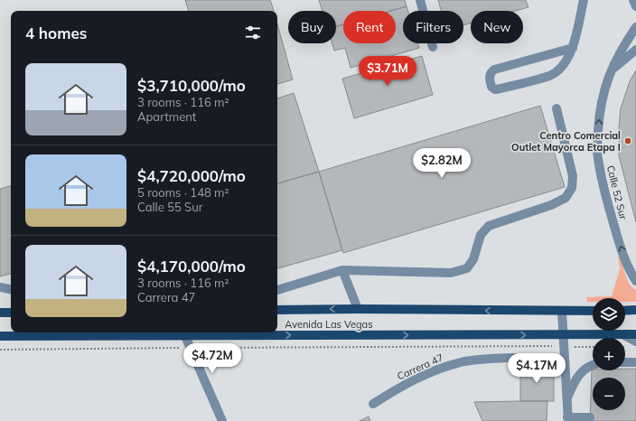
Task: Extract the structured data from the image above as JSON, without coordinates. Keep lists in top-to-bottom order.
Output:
{
  "streets": {
    "main road": ["Avenida Las Vegas"],
    "street": ["Calle 52 Sur", "Carrera 47"]
  },
  "one_way": ["Calle 52 Sur"],
  "places": ["Centro Comercial Outlet Mayorca Etapa I"],
  "page": {
    "chip": [
      "Buy",
      "Rent",
      "Filters",
      "New"
    ],
    "heading": "4 homes",
    "list": [
      {
        "name": "$3,710,000/mo",
        "note": "3 rooms · 116 m² · Apartment"
      },
      {
        "name": "$4,720,000/mo",
        "note": "5 rooms · 148 m² · Calle 55 Sur"
      },
      {
        "name": "$4,170,000/mo",
        "note": "3 rooms · 116 m² · Carrera 47"
      }
    ],
    "price": [
      "$3.71M",
      "$2.82M",
      "$4.72M",
      "$4.17M"
    ],
    "map_buttons": ["+", "−"]
  }
}
